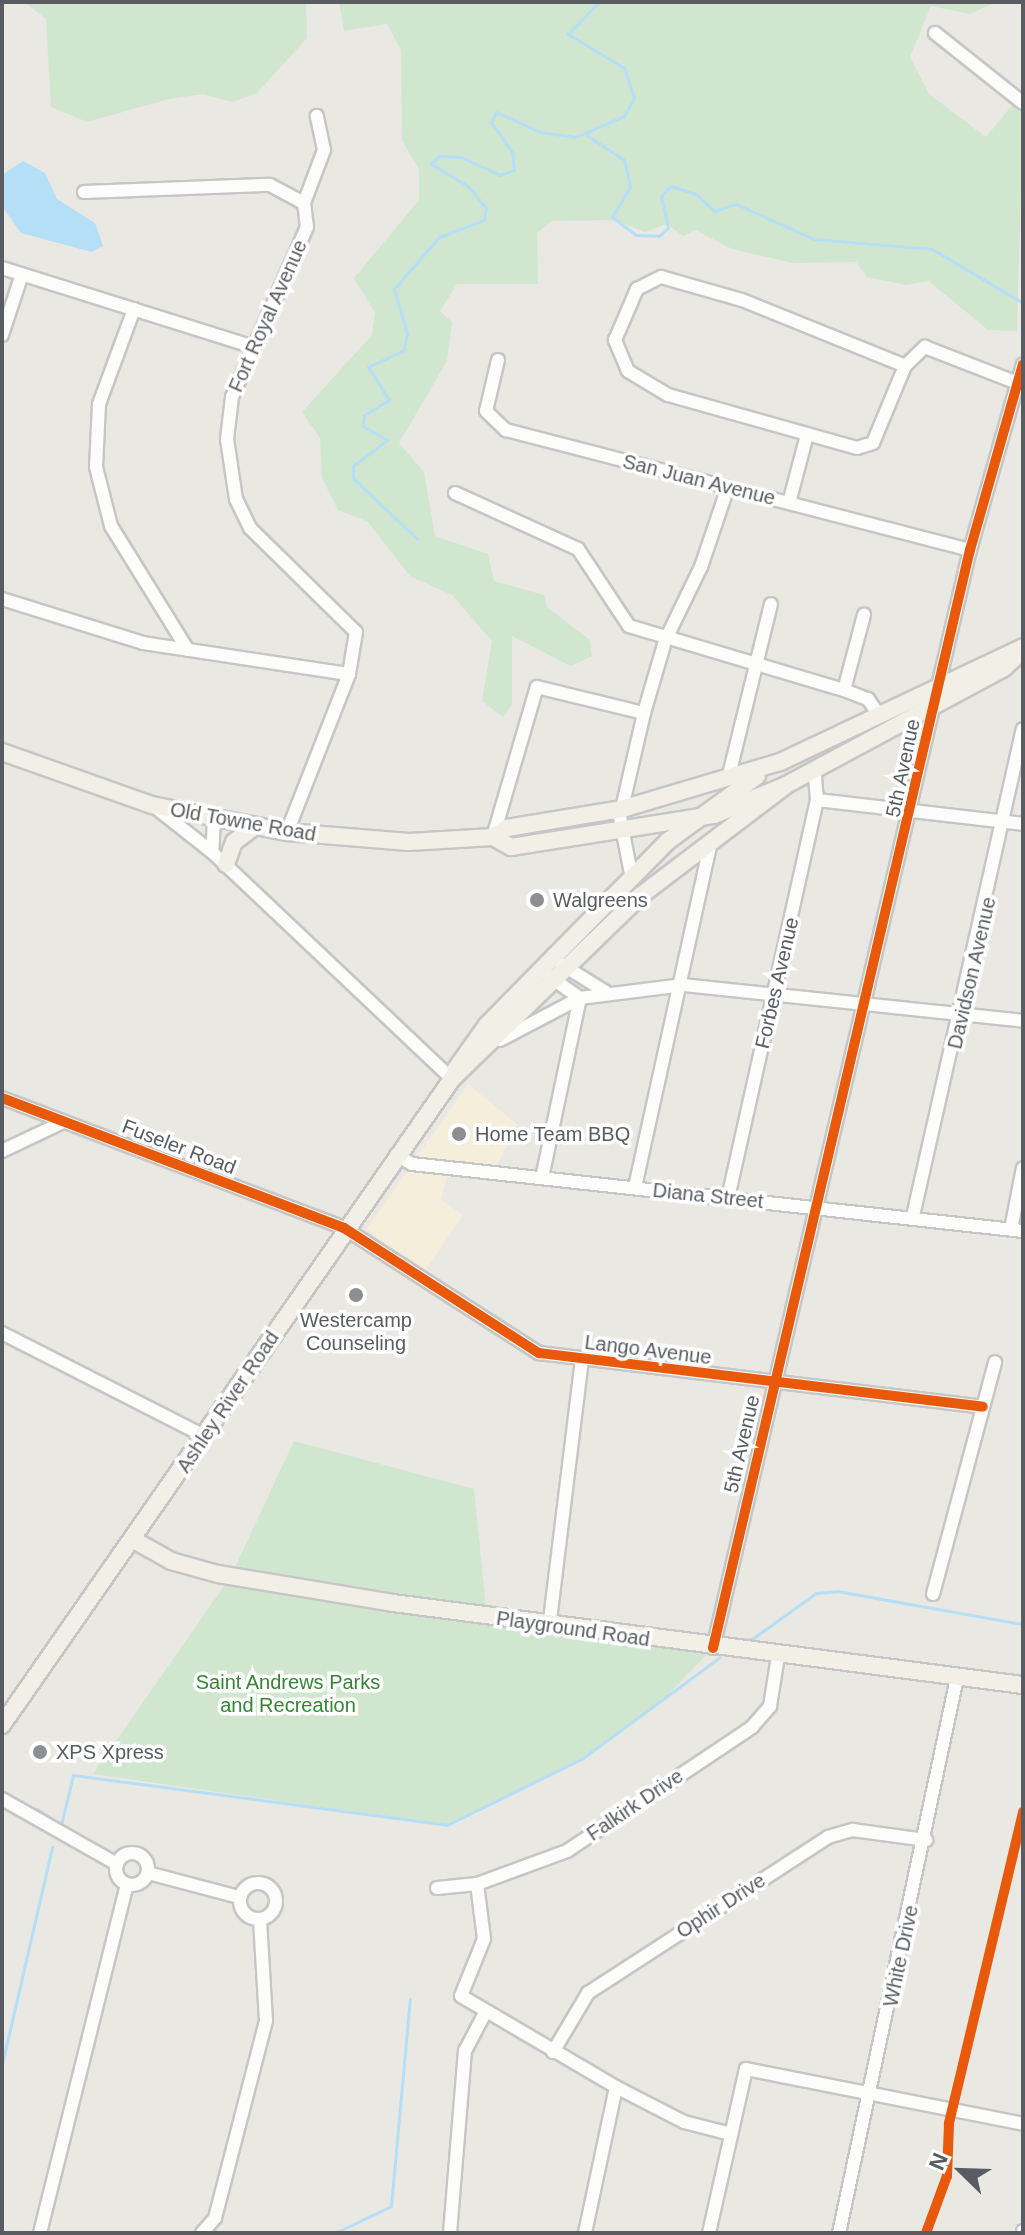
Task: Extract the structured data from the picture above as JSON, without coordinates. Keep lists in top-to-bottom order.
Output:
{
  "streets": {
    "main road": ["Old Towne Road", "Ashley River Road", "Playground Road"],
    "street": [
      "Fort Royal Avenue",
      "San Juan Avenue",
      "5th Avenue",
      "Davidson Avenue",
      "Forbes Avenue",
      "Fuseler Road",
      "Diana Street",
      "Lango Avenue",
      "Falkirk Drive",
      "Ophir Drive",
      "White Drive"
    ]
  },
  "crossings": [
    ["Fort Royal Avenue", "Old Towne Road"],
    ["San Juan Avenue", "5th Avenue"],
    ["5th Avenue", "Diana Street"],
    ["5th Avenue", "Lango Avenue"],
    ["5th Avenue", "Playground Road"],
    ["Davidson Avenue", "Diana Street"],
    ["Forbes Avenue", "Diana Street"],
    ["Fuseler Road", "Lango Avenue"],
    ["Fuseler Road", "Ashley River Road"],
    ["Diana Street", "Ashley River Road"],
    ["Lango Avenue", "Ashley River Road"],
    ["Ashley River Road", "Playground Road"],
    ["Playground Road", "Falkirk Drive"],
    ["Playground Road", "White Drive"],
    ["Ophir Drive", "White Drive"]
  ],
  "parks": ["Saint Andrews Parks and Recreation"],
  "places": [
    "Walgreens",
    "Home Team BBQ",
    "Westercamp Counseling",
    "XPS Xpress"
  ],
  "north": "top left"
}
